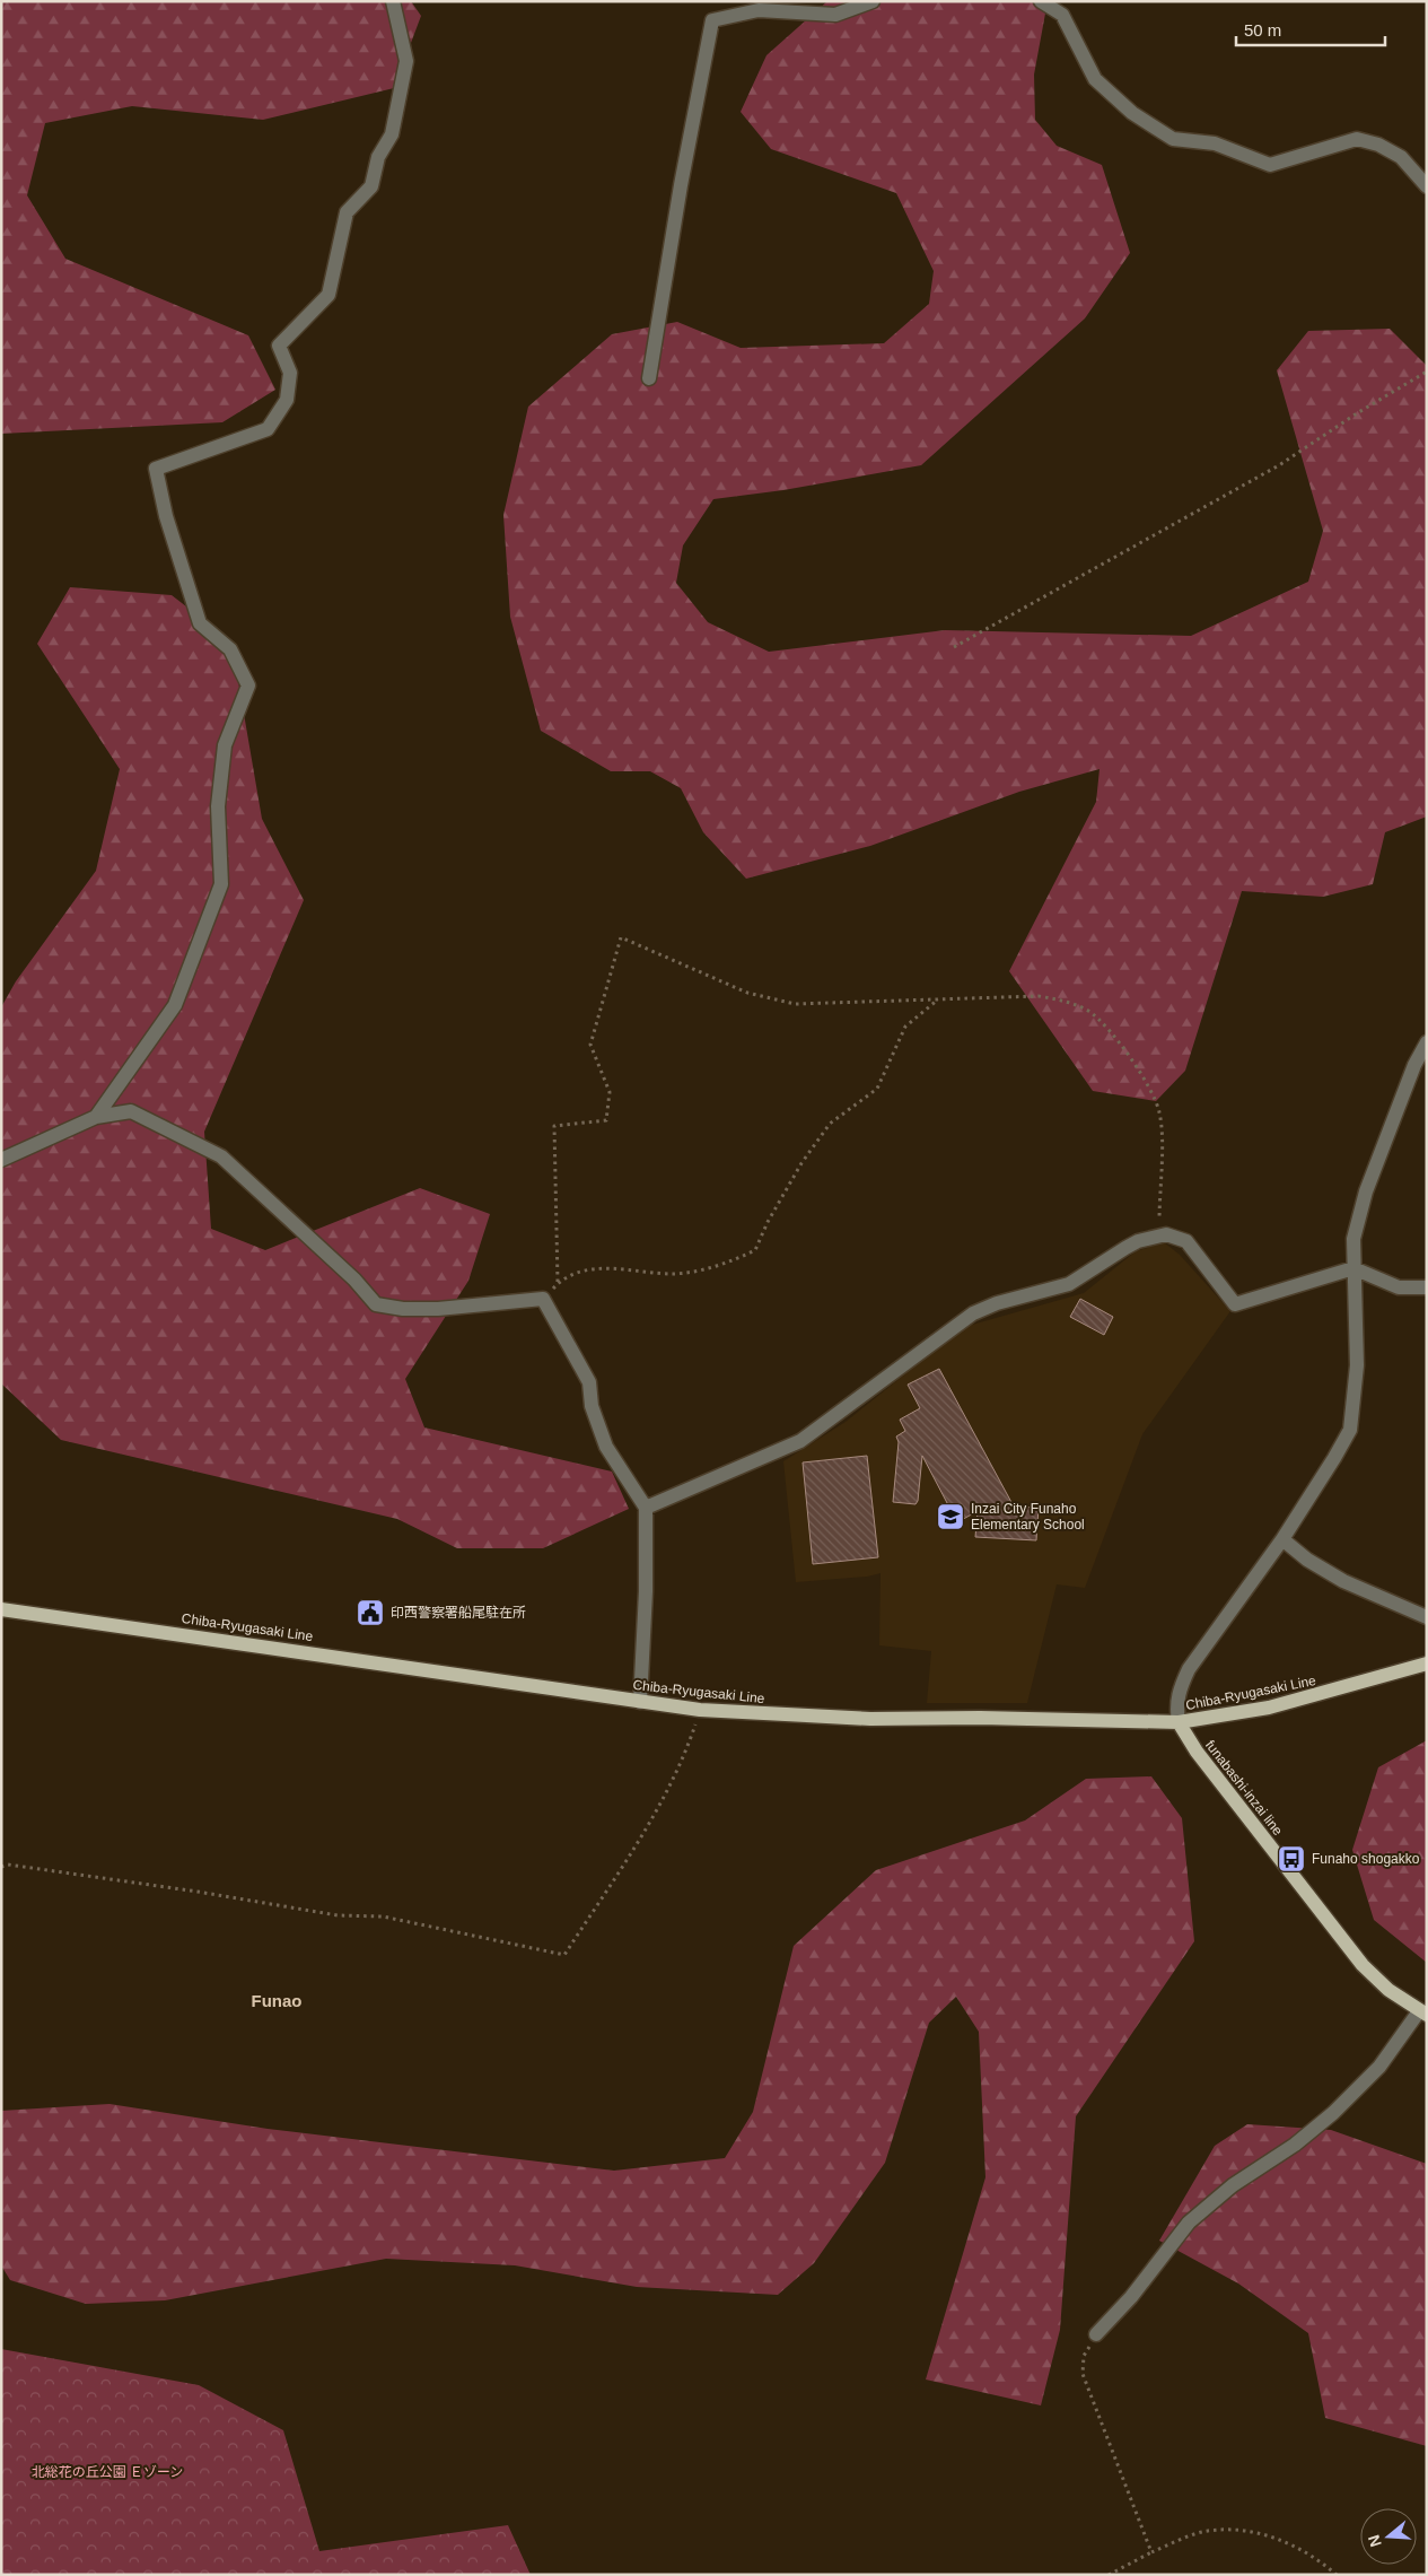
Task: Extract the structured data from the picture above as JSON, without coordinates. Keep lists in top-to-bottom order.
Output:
{
  "streets": {
    "main road": ["Chiba-Ryugasaki Line", "funabashi-inzai line"]
  },
  "crossings": [
    ["Chiba-Ryugasaki Line", "funabashi-inzai line"]
  ],
  "districts": ["Funao"],
  "parks": ["北総花の丘公園 Ｅゾーン"],
  "places": {
    "school or university": ["Inzai City Funaho Elementary School"],
    "public building": ["印西警察署船尾駐在所"],
    "bus stop": ["Funaho shogakko"]
  },
  "scale_bar": "50 m",
  "north": "left"
}
